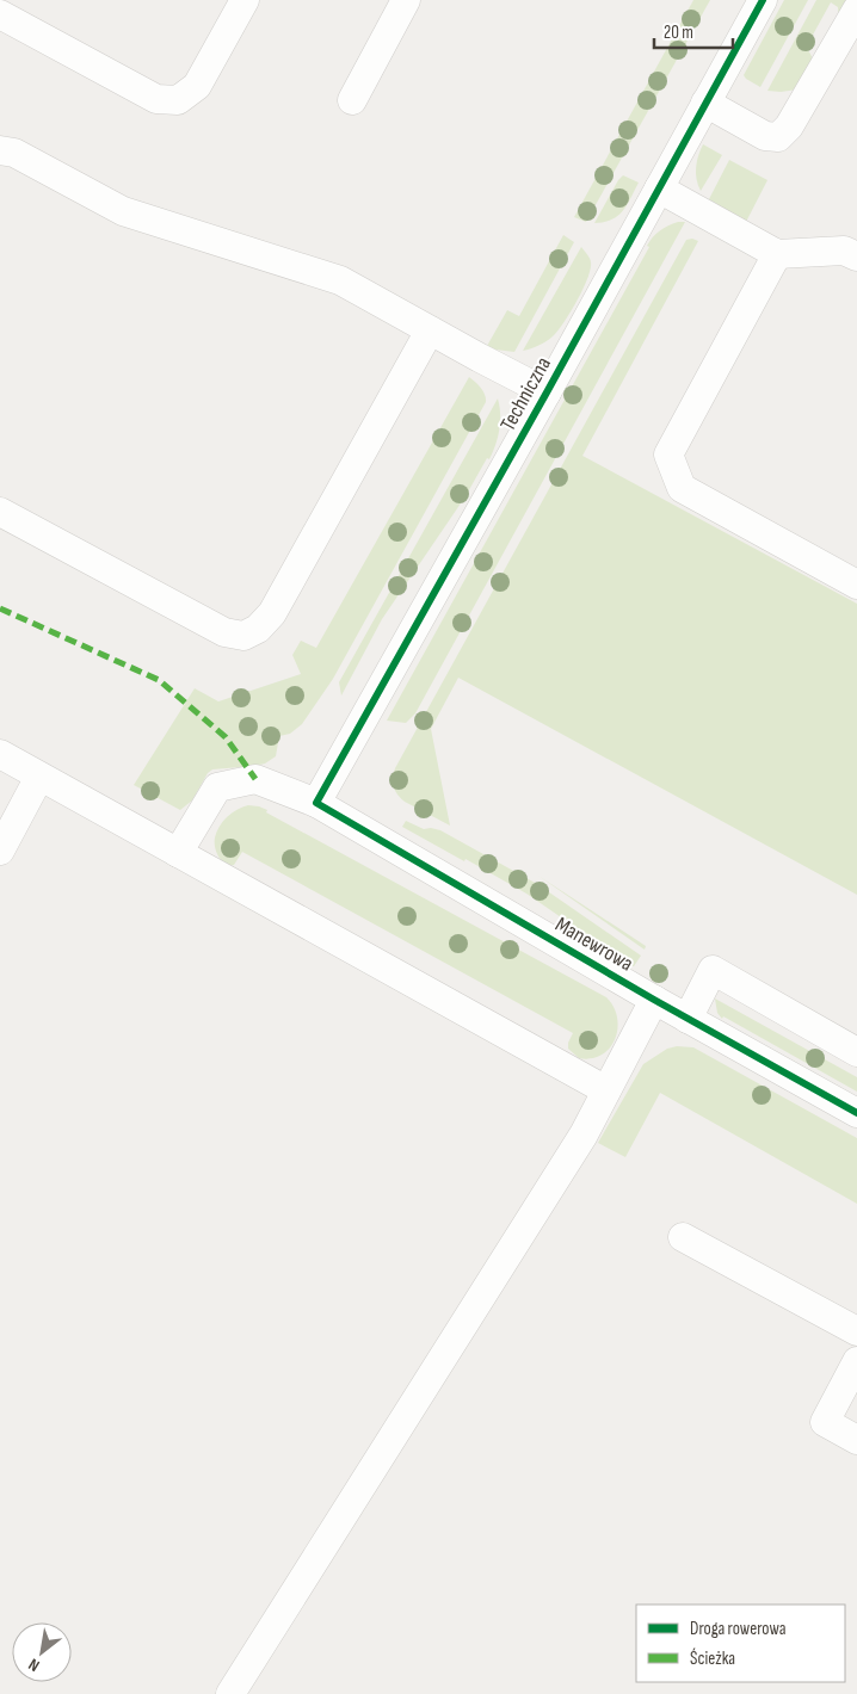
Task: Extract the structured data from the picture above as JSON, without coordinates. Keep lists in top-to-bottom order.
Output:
{
  "streets": {
    "street": ["Techniczna", "Manewrowa"]
  },
  "crossings": [
    ["Techniczna", "Manewrowa"]
  ],
  "legend": ["Droga rowerowa", "Ścieżka"],
  "scale_bar": "20 m",
  "north": "bottom left"
}
